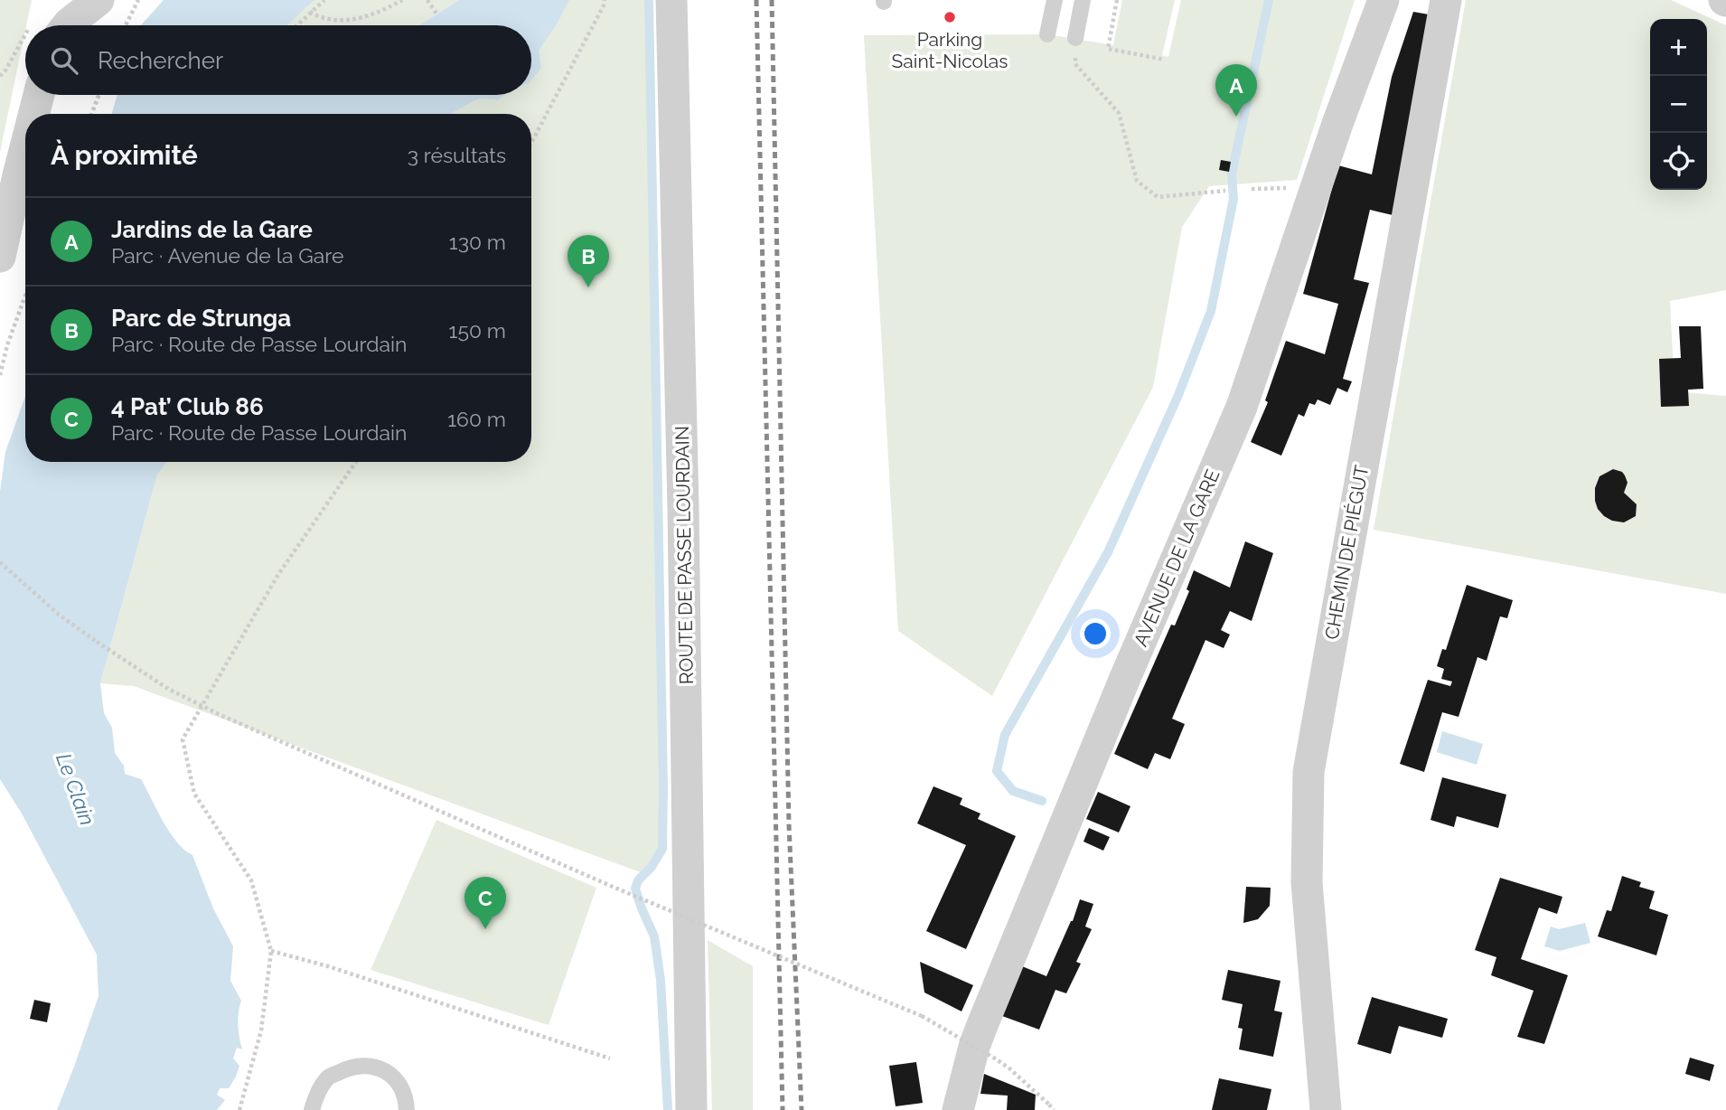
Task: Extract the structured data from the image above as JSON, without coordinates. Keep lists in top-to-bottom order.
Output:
{
  "streets": {
    "street": ["CHEMIN DE PIÉGUT", "ROUTE DE PASSE LOURDAIN", "AVENUE DE LA GARE"]
  },
  "water": ["Le Clain"],
  "places": ["Parking Saint-Nicolas"],
  "page": {
    "map_buttons": ["+", "−"],
    "search": "Rechercher",
    "pins": ["A", "B", "C"],
    "heading": ["À proximité", "3 résultats"],
    "list": [
      {
        "mark": "A",
        "name": "Jardins de la Gare",
        "note": "Parc · Avenue de la Gare",
        "value": "130 m"
      },
      {
        "mark": "B",
        "name": "Parc de Strunga",
        "note": "Parc · Route de Passe Lourdain",
        "value": "150 m"
      },
      {
        "mark": "C",
        "name": "4 Pat’ Club 86",
        "note": "Parc · Route de Passe Lourdain",
        "value": "160 m"
      }
    ]
  }
}
